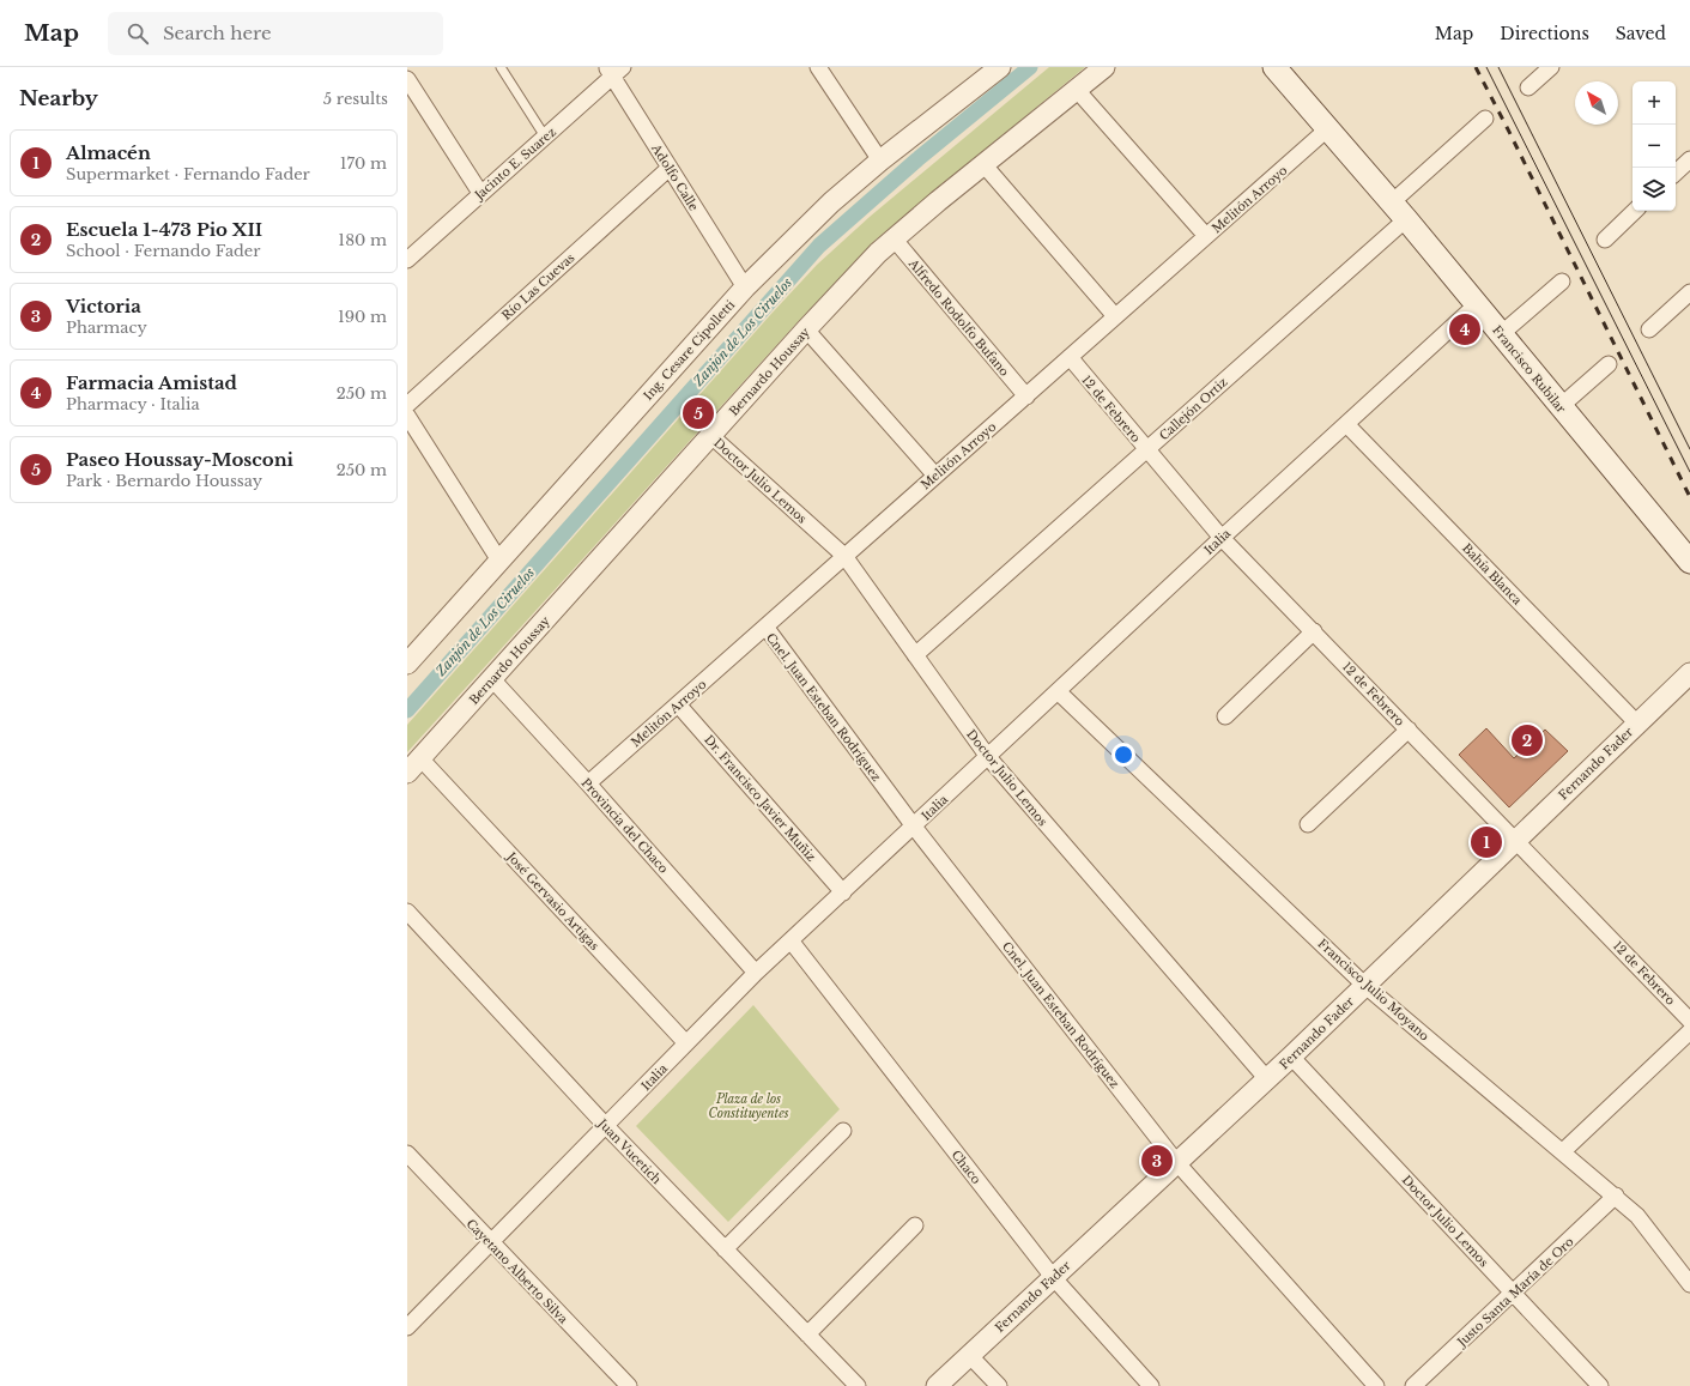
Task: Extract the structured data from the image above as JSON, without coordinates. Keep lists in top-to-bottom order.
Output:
{
  "streets": {
    "main road": ["Francisco Rubilar"],
    "street": [
      "Jacinto E. Suarez",
      "Adolfo Calle",
      "Melitón Arroyo",
      "Río Las Cuevas",
      "Alfredo Rodolfo Bufano",
      "Ing. Cesare Cipolletti",
      "Bernardo Houssay",
      "12 de Febrero",
      "Callejón Ortiz",
      "Doctor Julio Lemos",
      "Italia",
      "Bahía Blanca",
      "Cnel. Juan Esteban Rodríguez",
      "Fernando Fader",
      "Dr. Francisco Javier Muñiz",
      "Provincia del Chaco",
      "José Gervasio Artigas",
      "Francisco Julio Moyano",
      "Juan Vucetich",
      "Chaco",
      "Cayetano Alberto Silva",
      "Justo Santa María de Oro"
    ]
  },
  "crossings": [
    ["Jacinto E. Suarez", "Adolfo Calle"],
    ["Adolfo Calle", "Río Las Cuevas"],
    ["Adolfo Calle", "Ing. Cesare Cipolletti"],
    ["Melitón Arroyo", "Alfredo Rodolfo Bufano"],
    ["Melitón Arroyo", "Francisco Rubilar"],
    ["Melitón Arroyo", "12 de Febrero"],
    ["Melitón Arroyo", "Doctor Julio Lemos"],
    ["Melitón Arroyo", "Cnel. Juan Esteban Rodríguez"],
    ["Melitón Arroyo", "Dr. Francisco Javier Muñiz"],
    ["Melitón Arroyo", "Provincia del Chaco"],
    ["Alfredo Rodolfo Bufano", "Bernardo Houssay"],
    ["Francisco Rubilar", "Callejón Ortiz"],
    ["Francisco Rubilar", "Italia"],
    ["Bernardo Houssay", "Doctor Julio Lemos"],
    ["Bernardo Houssay", "Provincia del Chaco"],
    ["Bernardo Houssay", "José Gervasio Artigas"],
    ["12 de Febrero", "Callejón Ortiz"],
    ["12 de Febrero", "Italia"],
    ["12 de Febrero", "Fernando Fader"],
    ["Callejón Ortiz", "Doctor Julio Lemos"],
    ["Doctor Julio Lemos", "Italia"],
    ["Doctor Julio Lemos", "Fernando Fader"],
    ["Doctor Julio Lemos", "Justo Santa María de Oro"],
    ["Italia", "Bahía Blanca"],
    ["Italia", "Cnel. Juan Esteban Rodríguez"],
    ["Italia", "Dr. Francisco Javier Muñiz"],
    ["Italia", "Provincia del Chaco"],
    ["Italia", "José Gervasio Artigas"],
    ["Italia", "Francisco Julio Moyano"],
    ["Italia", "Juan Vucetich"],
    ["Italia", "Chaco"],
    ["Italia", "Cayetano Alberto Silva"],
    ["Bahía Blanca", "Fernando Fader"],
    ["Cnel. Juan Esteban Rodríguez", "Fernando Fader"],
    ["Fernando Fader", "Francisco Julio Moyano"],
    ["Fernando Fader", "Chaco"],
    ["Francisco Julio Moyano", "Justo Santa María de Oro"]
  ],
  "water": ["Zanjón de Los Ciruelos"],
  "parks": ["Plaza de los Constituyentes"],
  "north": "top left",
  "page": {
    "header": "Map",
    "search": "Search here",
    "nav": ["Map", "Directions", "Saved"],
    "heading": ["Nearby", "5 results"],
    "map_buttons": ["+", "−"],
    "list": [
      {
        "mark": "1",
        "name": "Almacén",
        "note": "Supermarket · Fernando Fader",
        "value": "170 m"
      },
      {
        "mark": "2",
        "name": "Escuela 1-473 Pio XII",
        "note": "School · Fernando Fader",
        "value": "180 m"
      },
      {
        "mark": "3",
        "name": "Victoria",
        "note": "Pharmacy",
        "value": "190 m"
      },
      {
        "mark": "4",
        "name": "Farmacia Amistad",
        "note": "Pharmacy · Italia",
        "value": "250 m"
      },
      {
        "mark": "5",
        "name": "Paseo Houssay-Mosconi",
        "note": "Park · Bernardo Houssay",
        "value": "250 m"
      }
    ],
    "pins": [
      "4",
      "5",
      "2",
      "1",
      "3"
    ]
  }
}
